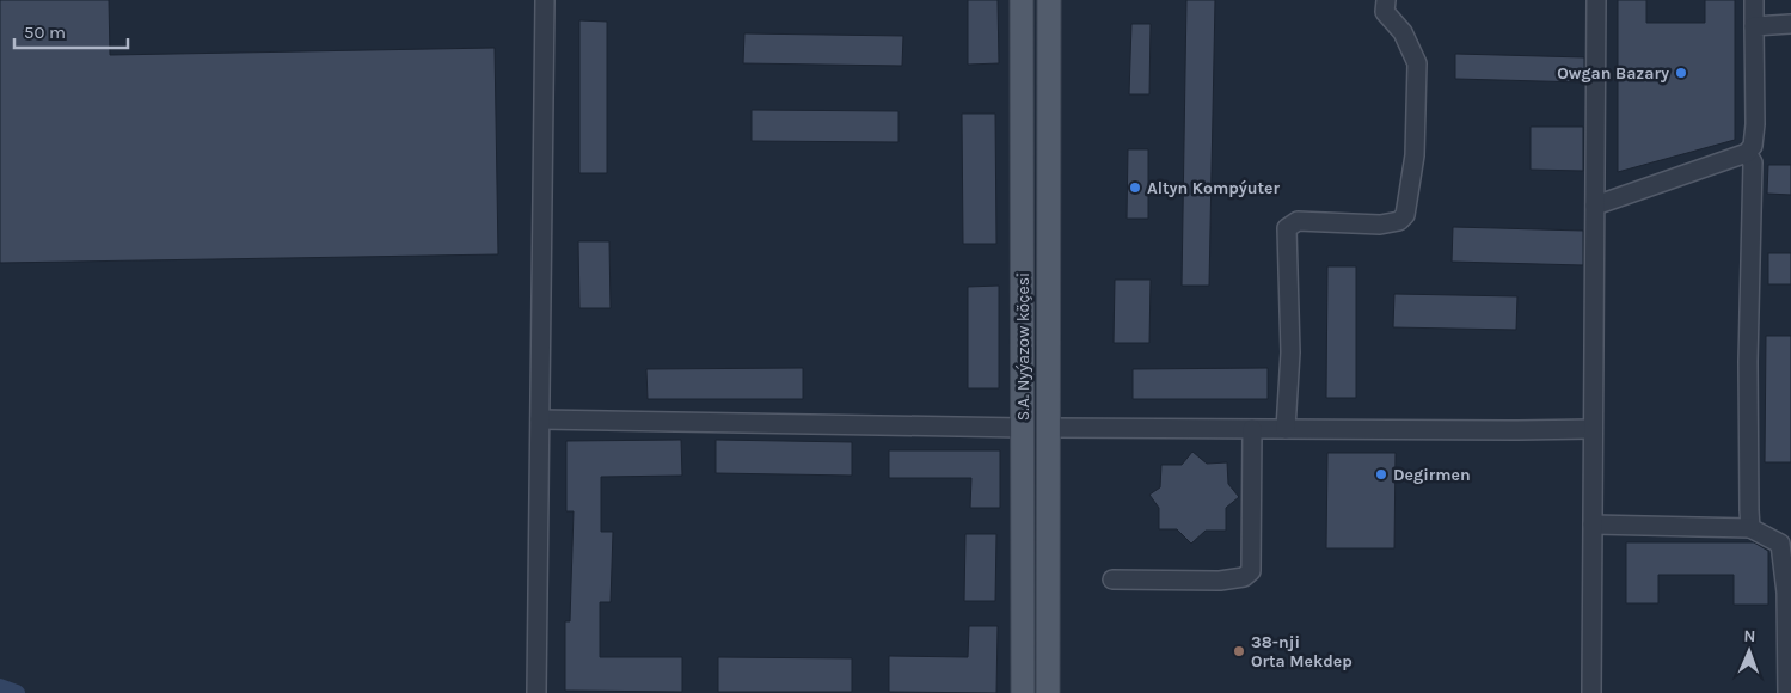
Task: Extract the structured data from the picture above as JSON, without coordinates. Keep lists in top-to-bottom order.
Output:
{
  "streets": {
    "main road": ["S.A. Nyýazow köçesi"]
  },
  "places": [
    "Owgan Bazary",
    "Altyn Kompýuter",
    "Degirmen",
    "38-nji Orta Mekdep"
  ],
  "scale_bar": "50 m",
  "north": "top"
}
